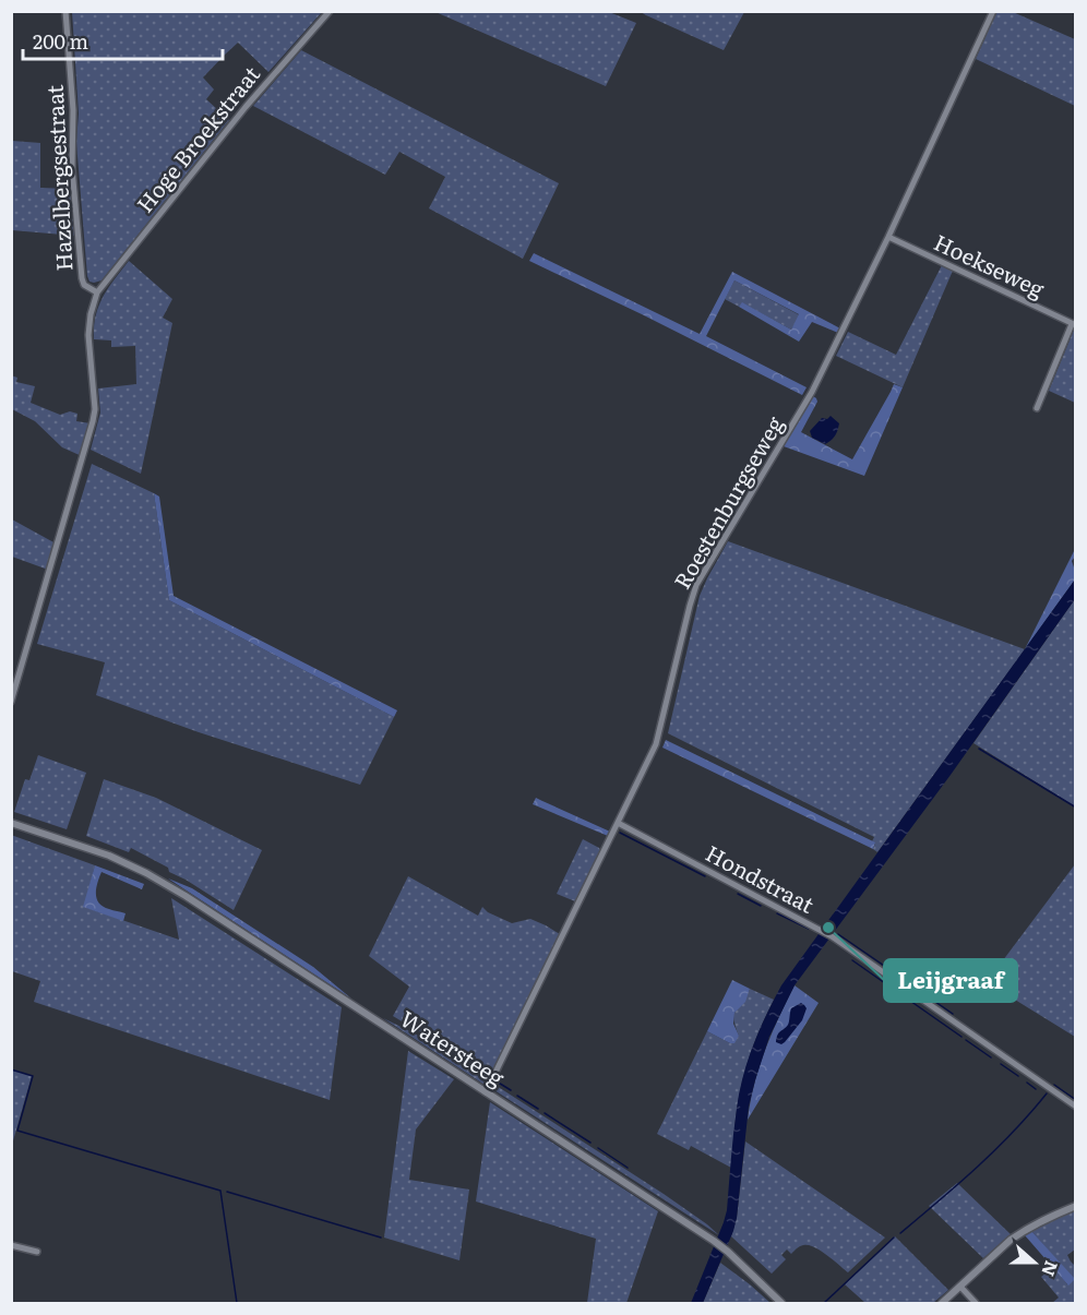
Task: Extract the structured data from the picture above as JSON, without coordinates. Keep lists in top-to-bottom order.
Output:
{
  "streets": {
    "street": [
      "Hoge Broekstraat",
      "Hazelbergsestraat",
      "Hoekseweg",
      "Roestenburgseweg",
      "Hondstraat",
      "Watersteeg"
    ]
  },
  "crossings": [
    ["Hoge Broekstraat", "Hazelbergsestraat"],
    ["Hoekseweg", "Roestenburgseweg"],
    ["Roestenburgseweg", "Hondstraat"],
    ["Roestenburgseweg", "Watersteeg"]
  ],
  "places": ["Leijgraaf"],
  "scale_bar": "200 m",
  "north": "right"
}
